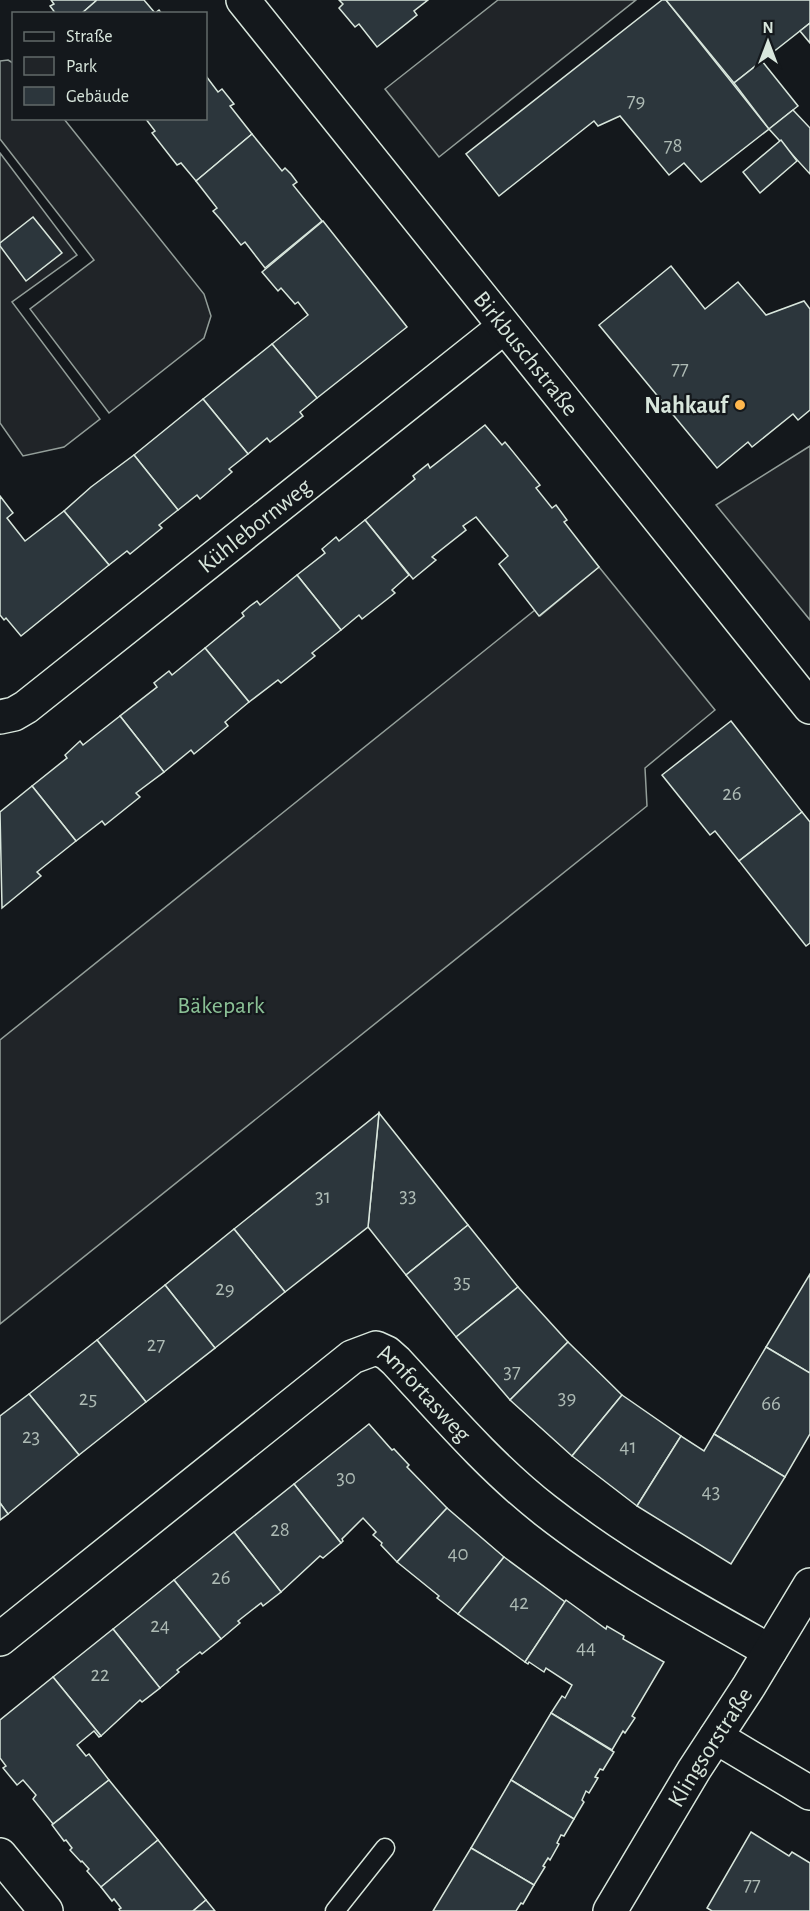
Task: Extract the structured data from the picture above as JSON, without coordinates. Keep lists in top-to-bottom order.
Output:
{
  "streets": {
    "street": [
      "Birkbuschstraße",
      "Kühlebornweg",
      "Amfortasweg",
      "Klingsorstraße"
    ]
  },
  "crossings": [
    ["Birkbuschstraße", "Kühlebornweg"],
    ["Amfortasweg", "Klingsorstraße"]
  ],
  "parks": ["Bäkepark"],
  "places": ["Nahkauf"],
  "house_numbers": [
    "79",
    "78",
    "77",
    "26",
    "33",
    "31",
    "35",
    "29",
    "27",
    "37",
    "39",
    "25",
    "66",
    "23",
    "41",
    "30",
    "43",
    "28",
    "40",
    "26",
    "42",
    "24",
    "44",
    "22",
    "77"
  ],
  "legend": ["Straße", "Park", "Gebäude"],
  "north": "top"
}
